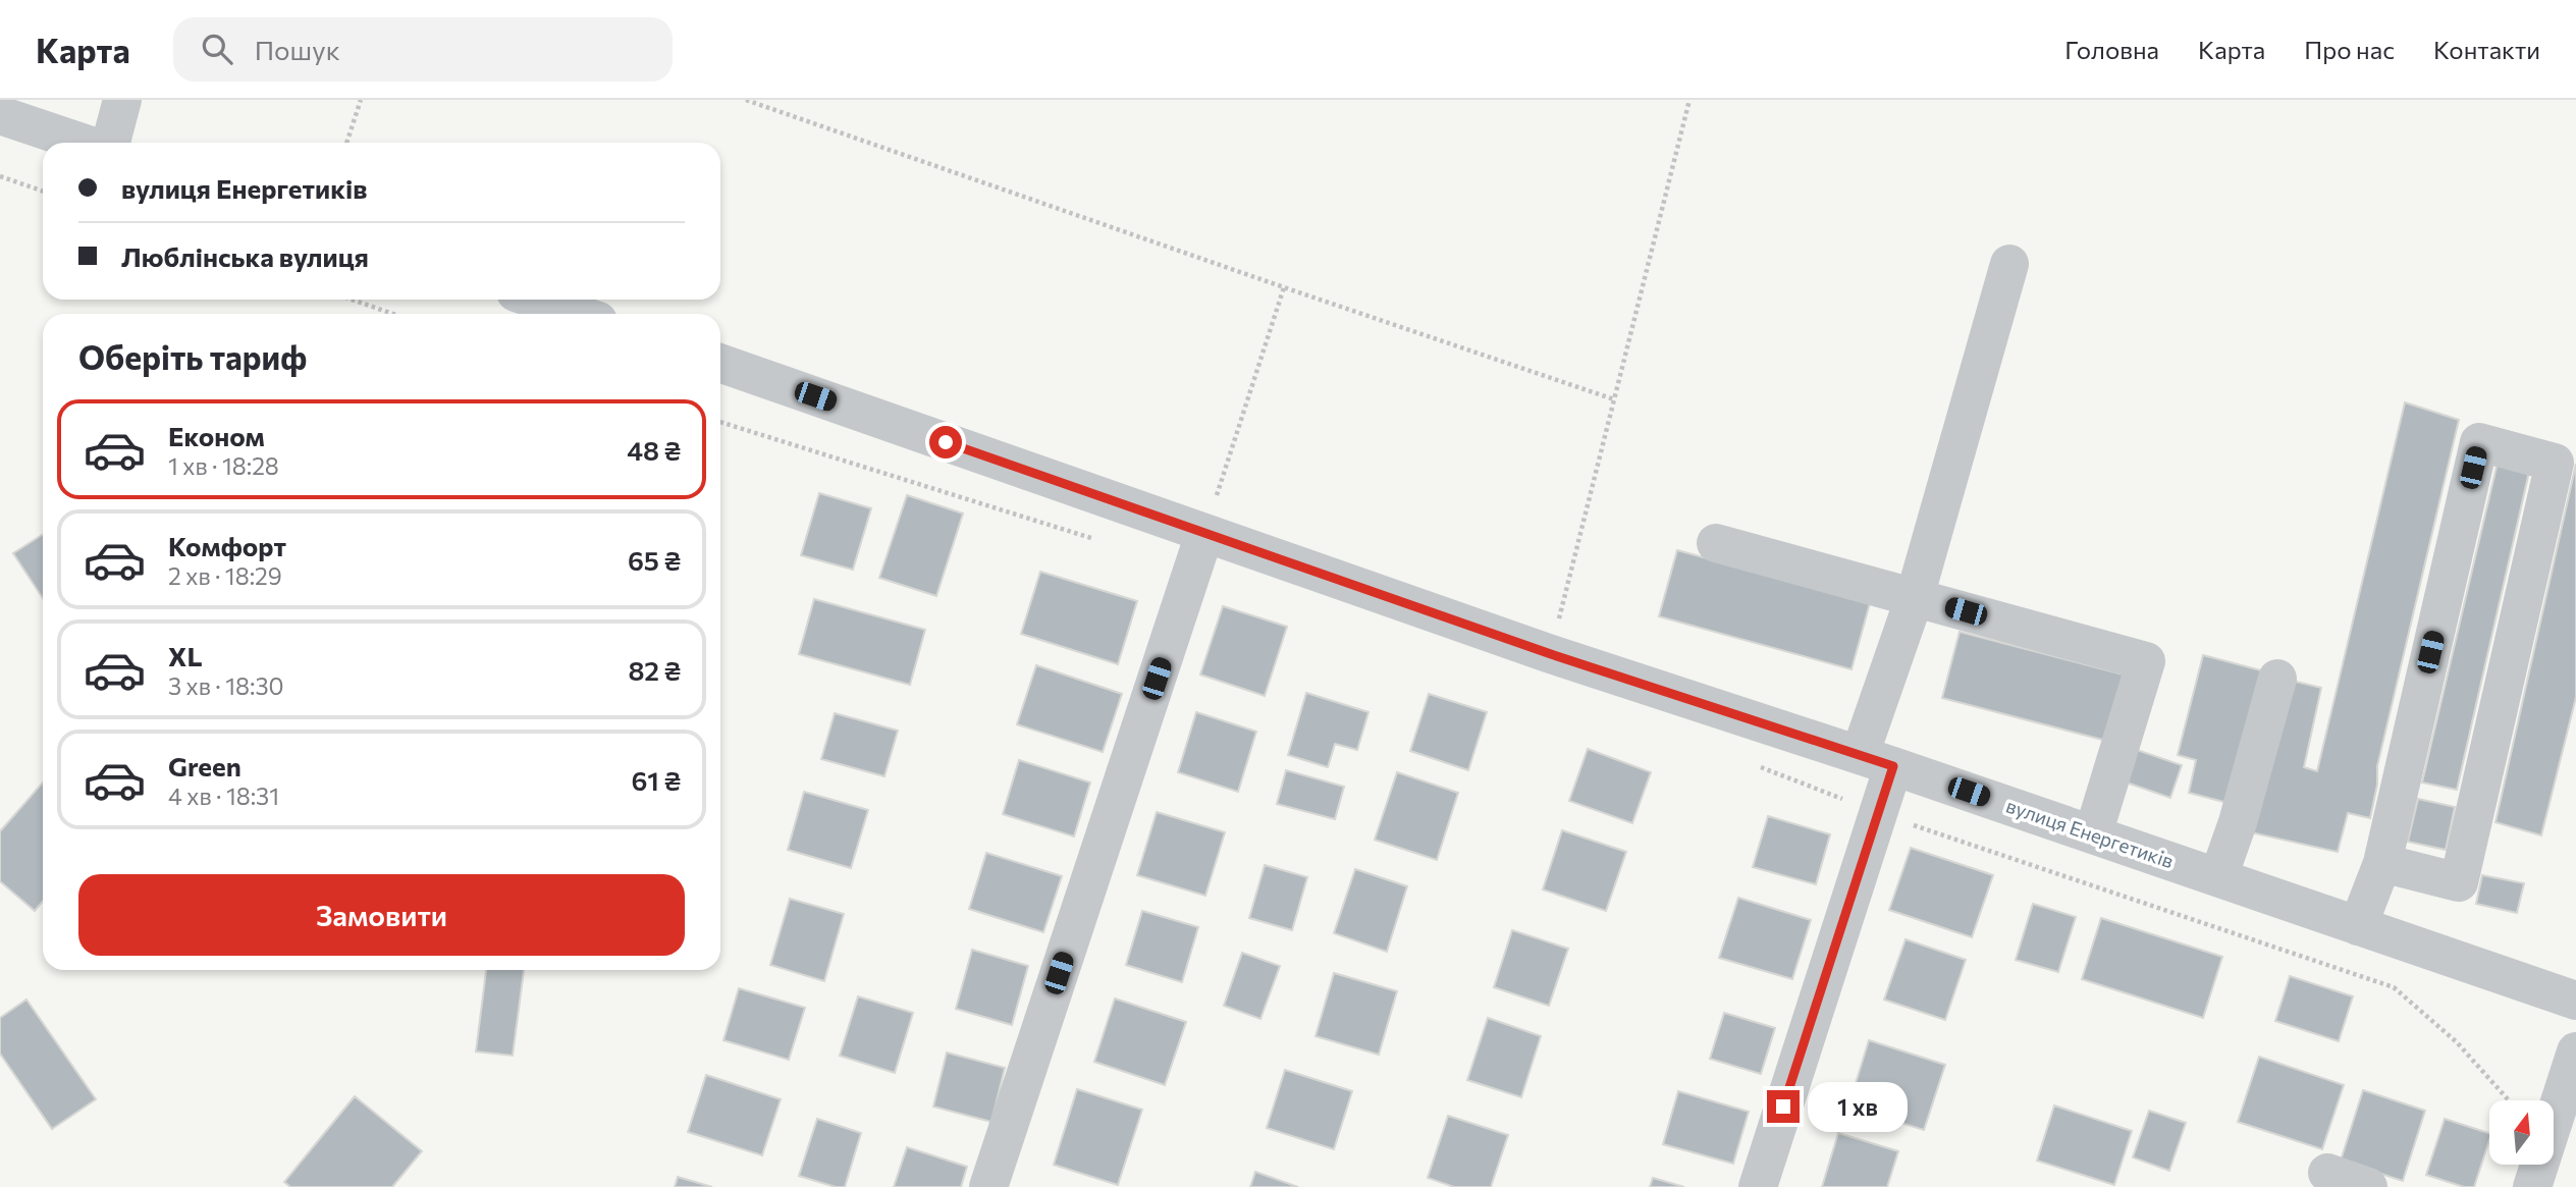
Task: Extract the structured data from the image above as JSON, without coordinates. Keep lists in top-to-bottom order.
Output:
{
  "streets": {
    "street": ["вулиця Енергетиків"]
  },
  "north": "top",
  "page": {
    "header": "Карта",
    "search": "Пошук",
    "nav": [
      "Головна",
      "Карта",
      "Про нас",
      "Контакти"
    ],
    "banner": ["вулиця Енергетиків", "Люблінська вулиця"],
    "heading": "Оберіть тариф",
    "list": [
      {
        "name": "Економ",
        "note": "1 хв · 18:28",
        "value": "48 ₴"
      },
      {
        "name": "Комфорт",
        "note": "2 хв · 18:29",
        "value": "65 ₴"
      },
      {
        "name": "XL",
        "note": "3 хв · 18:30",
        "value": "82 ₴"
      },
      {
        "name": "Green",
        "note": "4 хв · 18:31",
        "value": "61 ₴"
      }
    ],
    "buttons": "Замовити",
    "bubble": "1 хв"
  }
}
